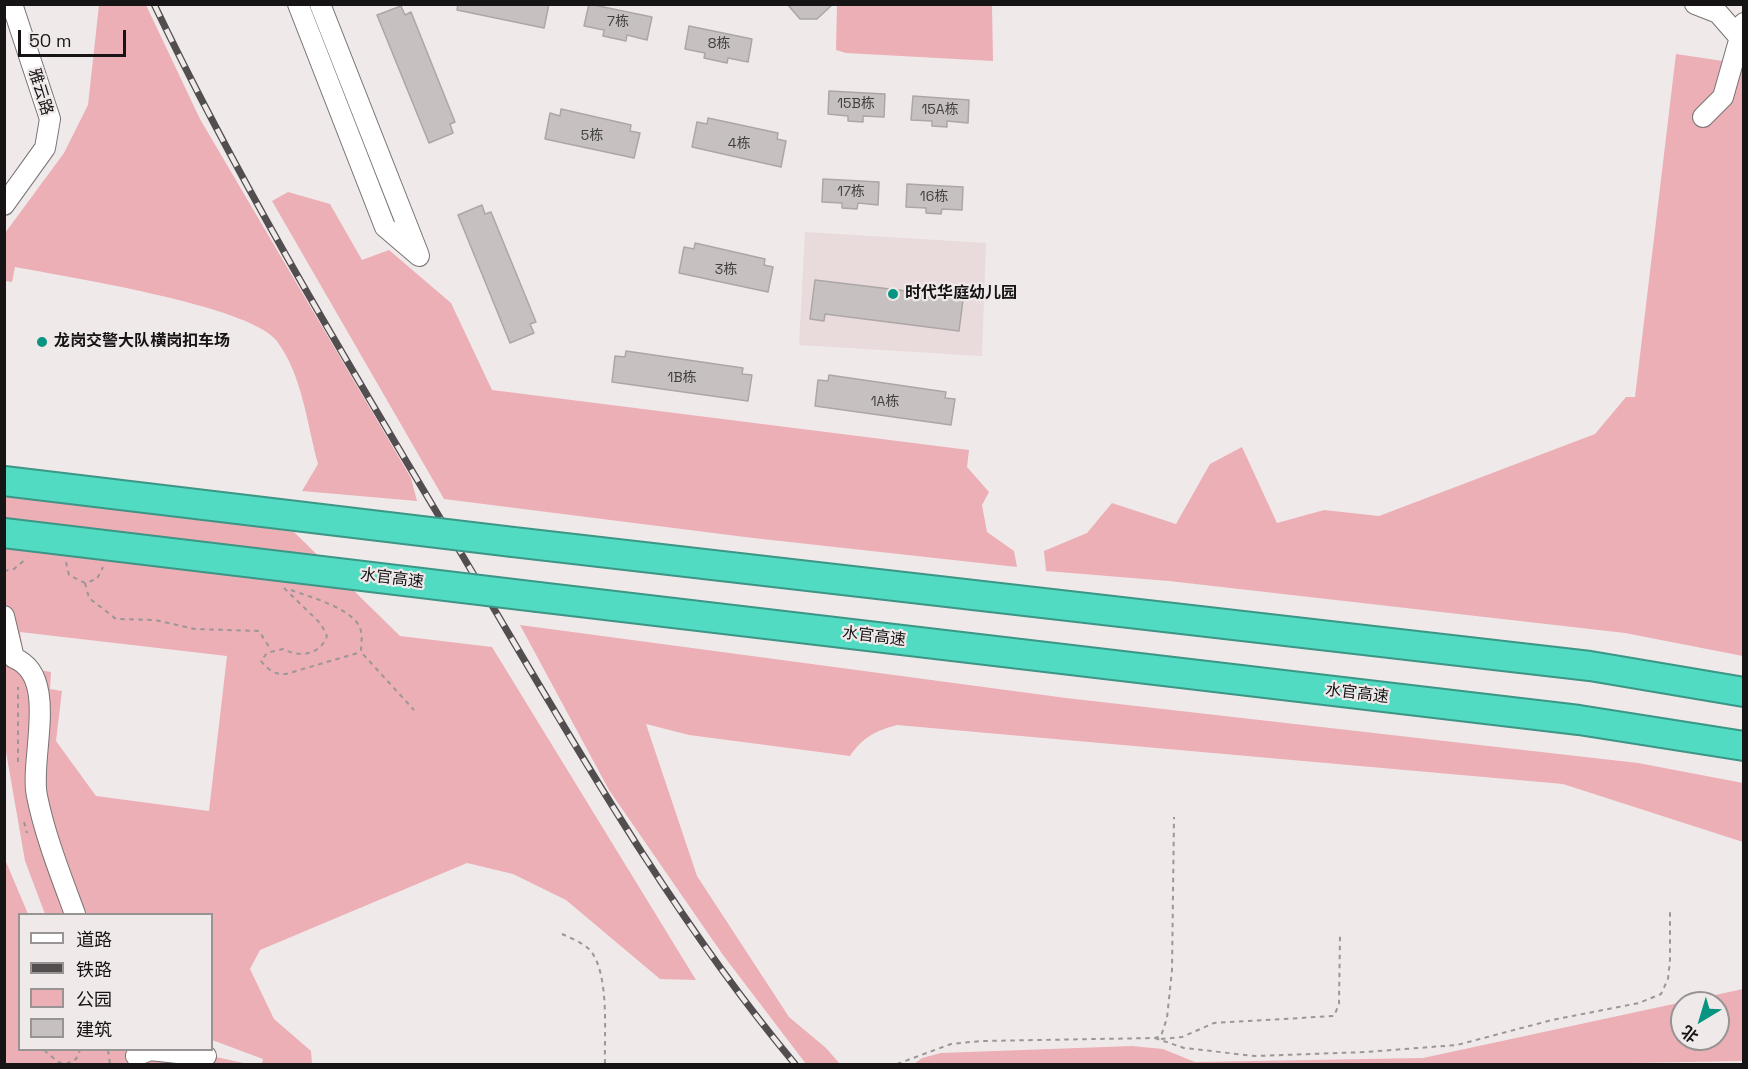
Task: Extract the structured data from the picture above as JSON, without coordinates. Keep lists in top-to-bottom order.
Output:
{
  "streets": {
    "highway": ["水官高速"],
    "street": ["雅云路"]
  },
  "places": ["时代华庭幼儿园", "龙岗交警大队横岗扣车场"],
  "house_numbers": [
    "7栋",
    "8栋",
    "15B栋",
    "15A栋",
    "5栋",
    "4栋",
    "17栋",
    "16栋",
    "3栋",
    "1B栋",
    "1A栋"
  ],
  "legend": [
    "道路",
    "铁路",
    "公园",
    "建筑"
  ],
  "scale_bar": "50 m",
  "north": "bottom left"
}
